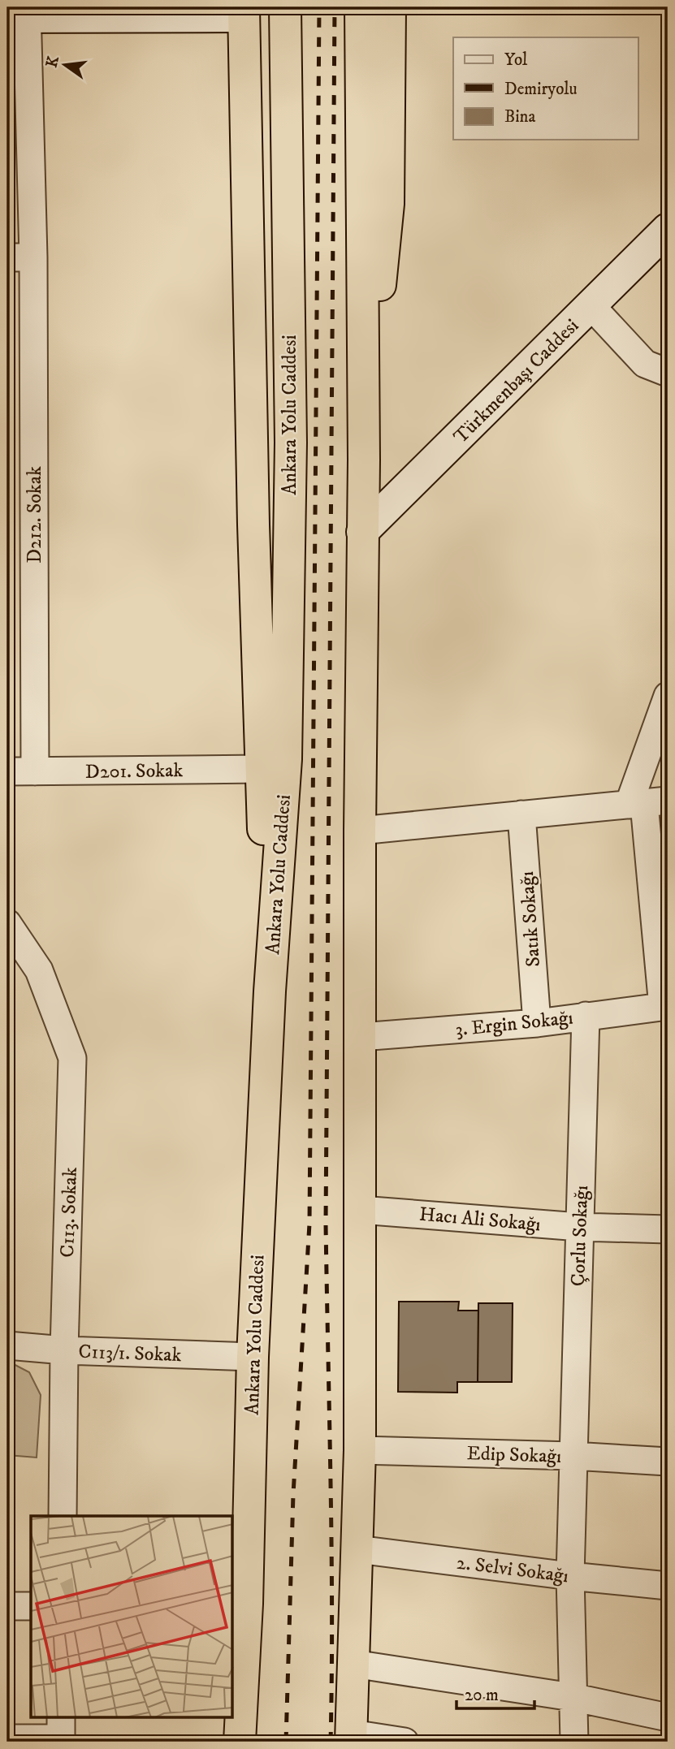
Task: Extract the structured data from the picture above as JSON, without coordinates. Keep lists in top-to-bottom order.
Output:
{
  "streets": {
    "highway": ["Ankara Yolu Caddesi"],
    "main road": ["Türkmenbaşı Caddesi"],
    "street": [
      "D212. Sokak",
      "D201. Sokak",
      "Satık Sokağı",
      "3. Ergin Sokağı",
      "C113. Sokak",
      "Hacı Ali Sokağı",
      "Çorlu Sokağı",
      "C113/1. Sokak",
      "Edip Sokağı",
      "2. Selvi Sokağı"
    ]
  },
  "crossings": [
    ["Ankara Yolu Caddesi", "C113/1. Sokak"],
    ["D212. Sokak", "D201. Sokak"],
    ["Satık Sokağı", "3. Ergin Sokağı"],
    ["3. Ergin Sokağı", "Çorlu Sokağı"],
    ["C113. Sokak", "C113/1. Sokak"],
    ["Hacı Ali Sokağı", "Çorlu Sokağı"],
    ["Çorlu Sokağı", "Edip Sokağı"],
    ["Çorlu Sokağı", "2. Selvi Sokağı"]
  ],
  "legend": ["Yol", "Demiryolu", "Bina"],
  "scale_bar": "20 m",
  "north": "left"
}
